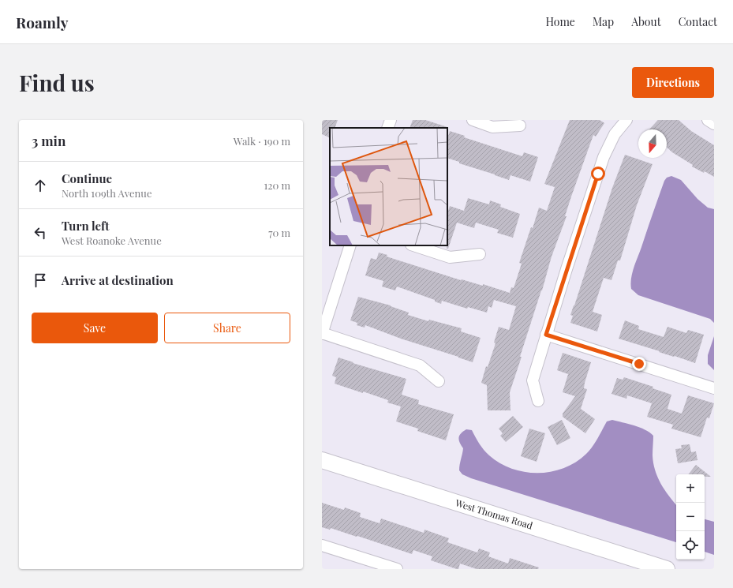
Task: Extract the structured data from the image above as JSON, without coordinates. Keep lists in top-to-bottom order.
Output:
{
  "streets": {
    "main road": ["West Thomas Road"]
  },
  "north": "bottom",
  "page": {
    "header": "Roamly",
    "nav": [
      "Home",
      "Map",
      "About",
      "Contact"
    ],
    "buttons": [
      "Directions",
      ["Save", "Share"]
    ],
    "title": "Find us",
    "heading": ["3 min", "Walk · 190 m"],
    "list": [
      ["Continue", "North 109th Avenue", "120 m"],
      ["Turn left", "West Roanoke Avenue", "70 m"],
      "Arrive at destination"
    ],
    "map_buttons": ["+", "−"]
  }
}
